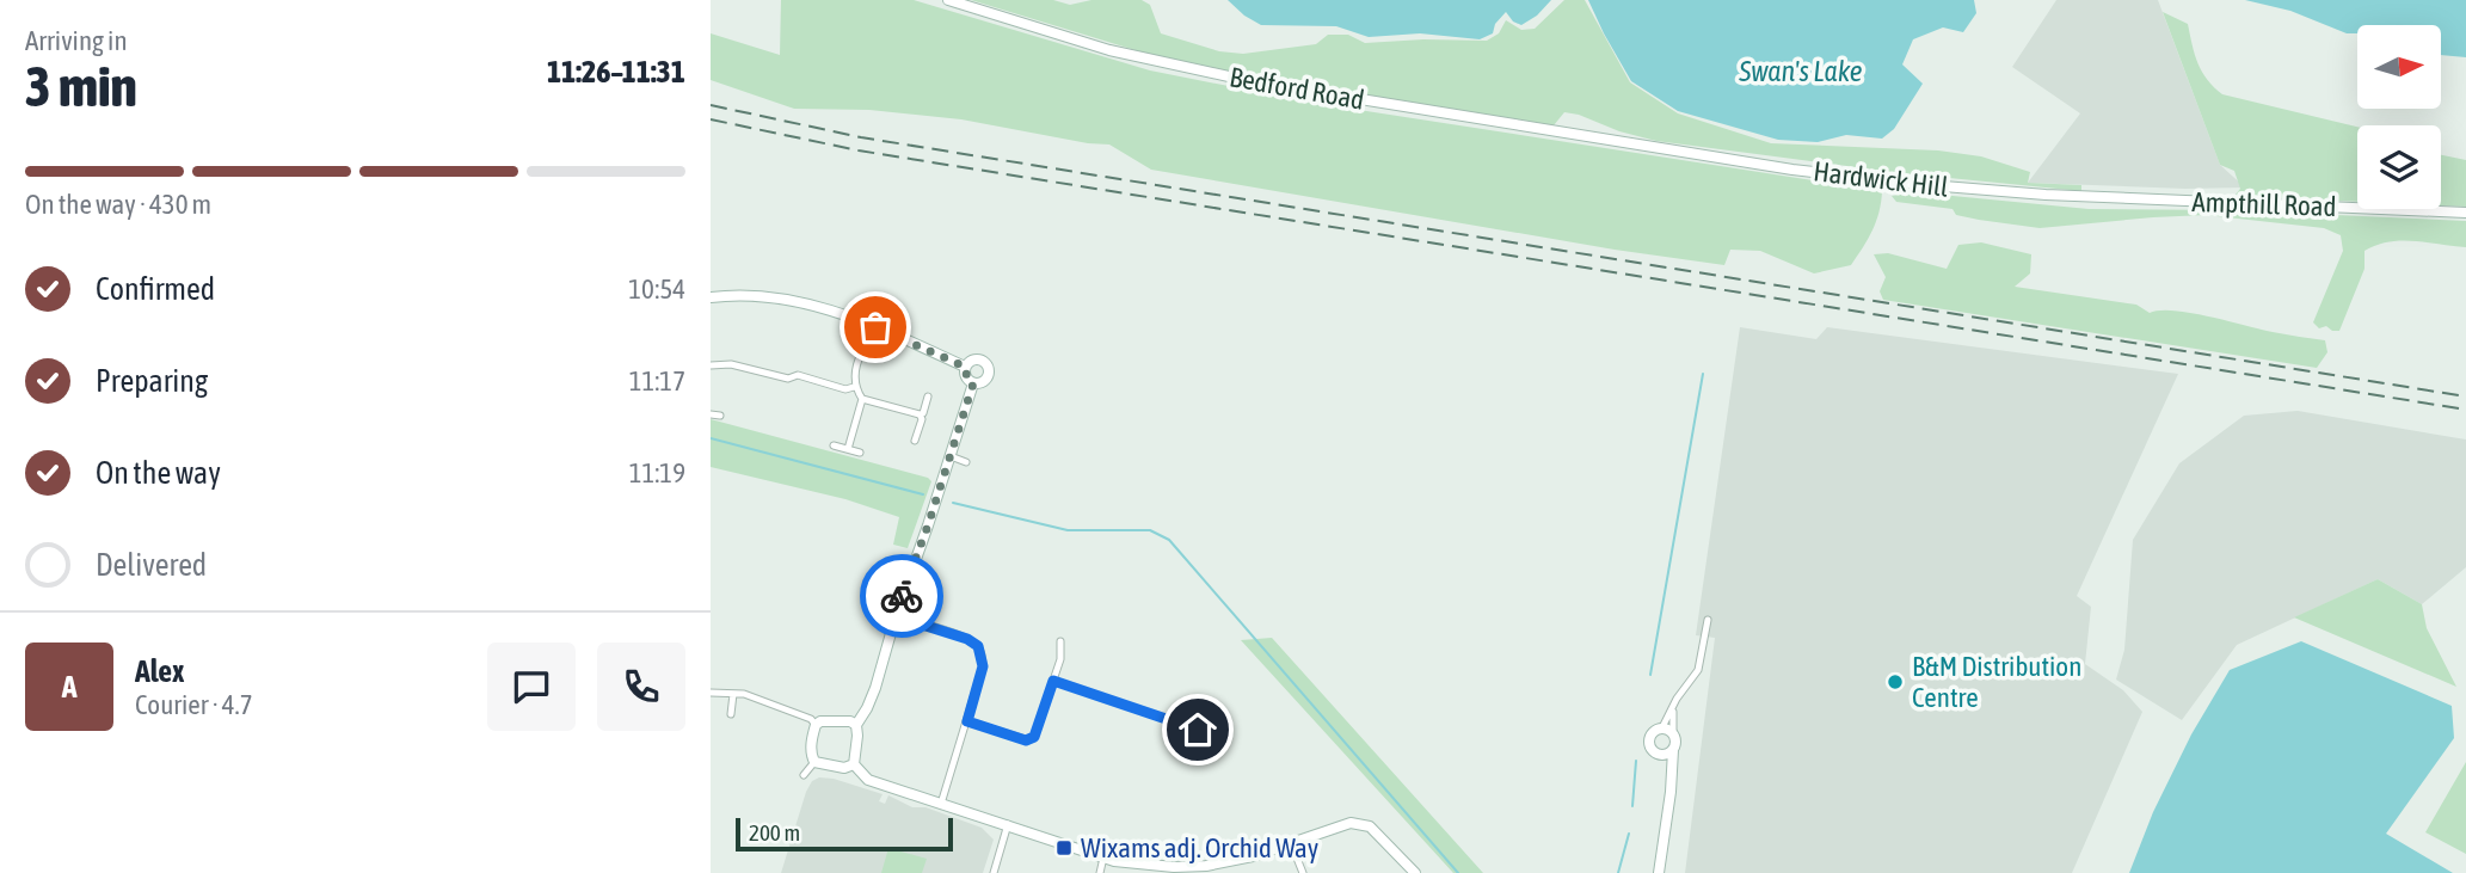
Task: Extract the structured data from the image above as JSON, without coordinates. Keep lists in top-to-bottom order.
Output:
{
  "streets": {
    "street": ["Bedford Road", "Hardwick Hill", "Ampthill Road"]
  },
  "crossings": [
    ["Bedford Road", "Hardwick Hill"],
    ["Hardwick Hill", "Ampthill Road"]
  ],
  "water": ["Swan's Lake"],
  "places": {
    "other": ["B&M Distribution Centre"],
    "transit": ["Wixams adj. Orchid Way"]
  },
  "scale_bar": "200 m",
  "north": "right",
  "page": {
    "heading": ["3 min", "Arriving in", "11:26–11:31"],
    "panel": ["Alex", "Courier · 4.7"],
    "bar": "On the way · 430 m",
    "list": [
      ["Confirmed", "10:54"],
      ["Preparing", "11:17"],
      ["On the way", "11:19"],
      "Delivered"
    ],
    "round": "A",
    "scale": "200 m"
  }
}
